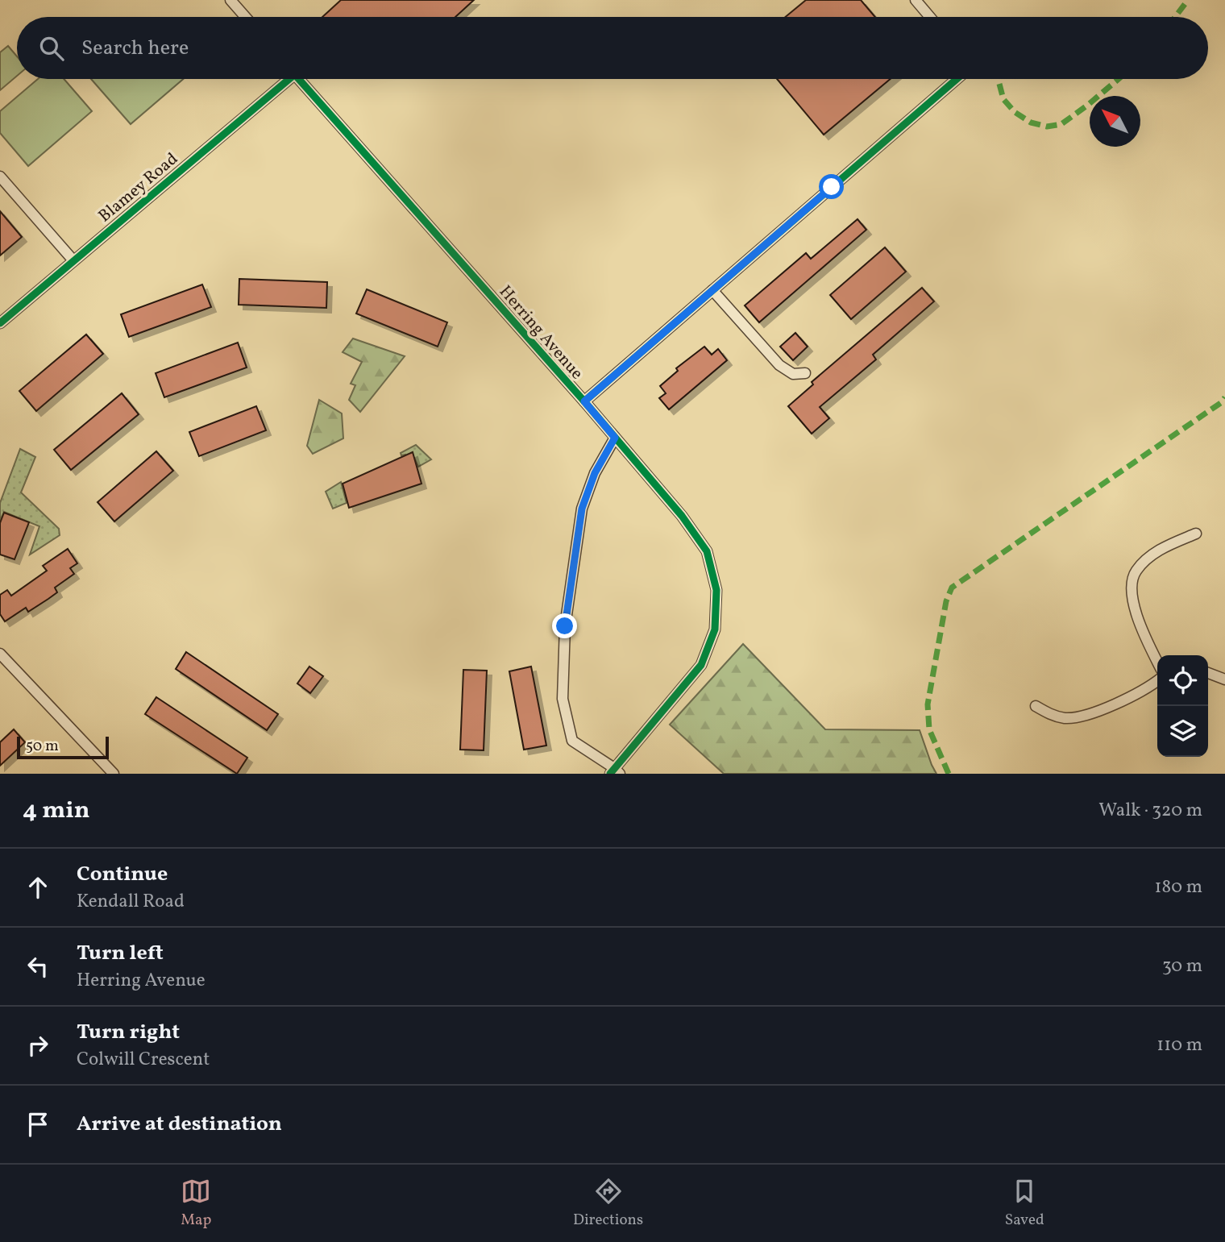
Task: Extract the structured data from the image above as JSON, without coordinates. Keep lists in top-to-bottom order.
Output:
{
  "streets": {
    "street": ["Blamey Road", "Herring Avenue"]
  },
  "scale_bar": "50 m",
  "north": "top left",
  "page": {
    "search": "Search here",
    "scale": "50 m",
    "heading": ["4 min", "Walk · 320 m"],
    "list": [
      ["Continue", "Kendall Road", "180 m"],
      ["Turn left", "Herring Avenue", "30 m"],
      ["Turn right", "Colwill Crescent", "110 m"],
      "Arrive at destination"
    ],
    "nav": ["Map", "Directions", "Saved"]
  }
}
